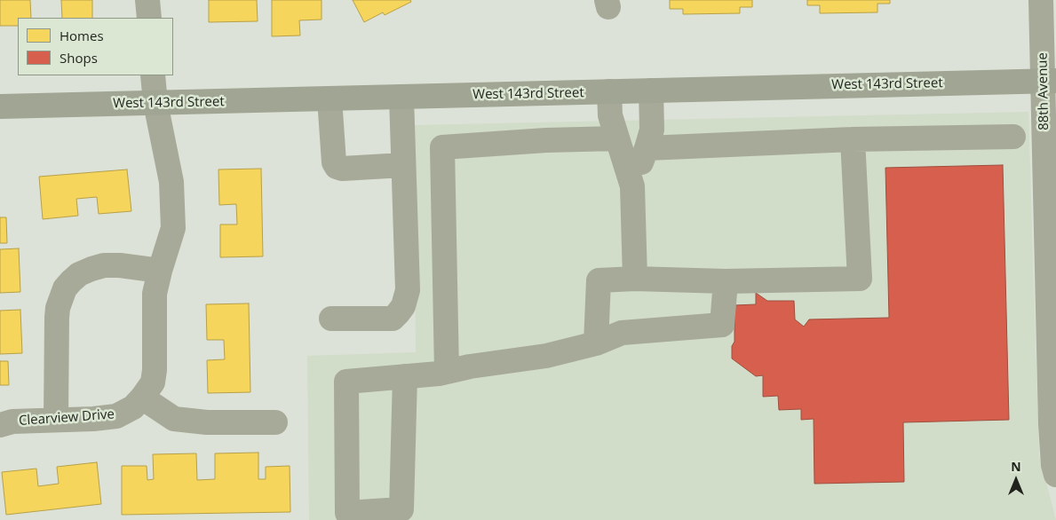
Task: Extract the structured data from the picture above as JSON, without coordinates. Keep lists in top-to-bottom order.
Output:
{
  "streets": {
    "main road": ["West 143rd Street"],
    "street": ["88th Avenue", "Clearview Drive"]
  },
  "crossings": [
    ["West 143rd Street", "88th Avenue"],
    ["West 143rd Street", "Clearview Drive"]
  ],
  "legend": ["Homes", "Shops"],
  "north": "top"
}
